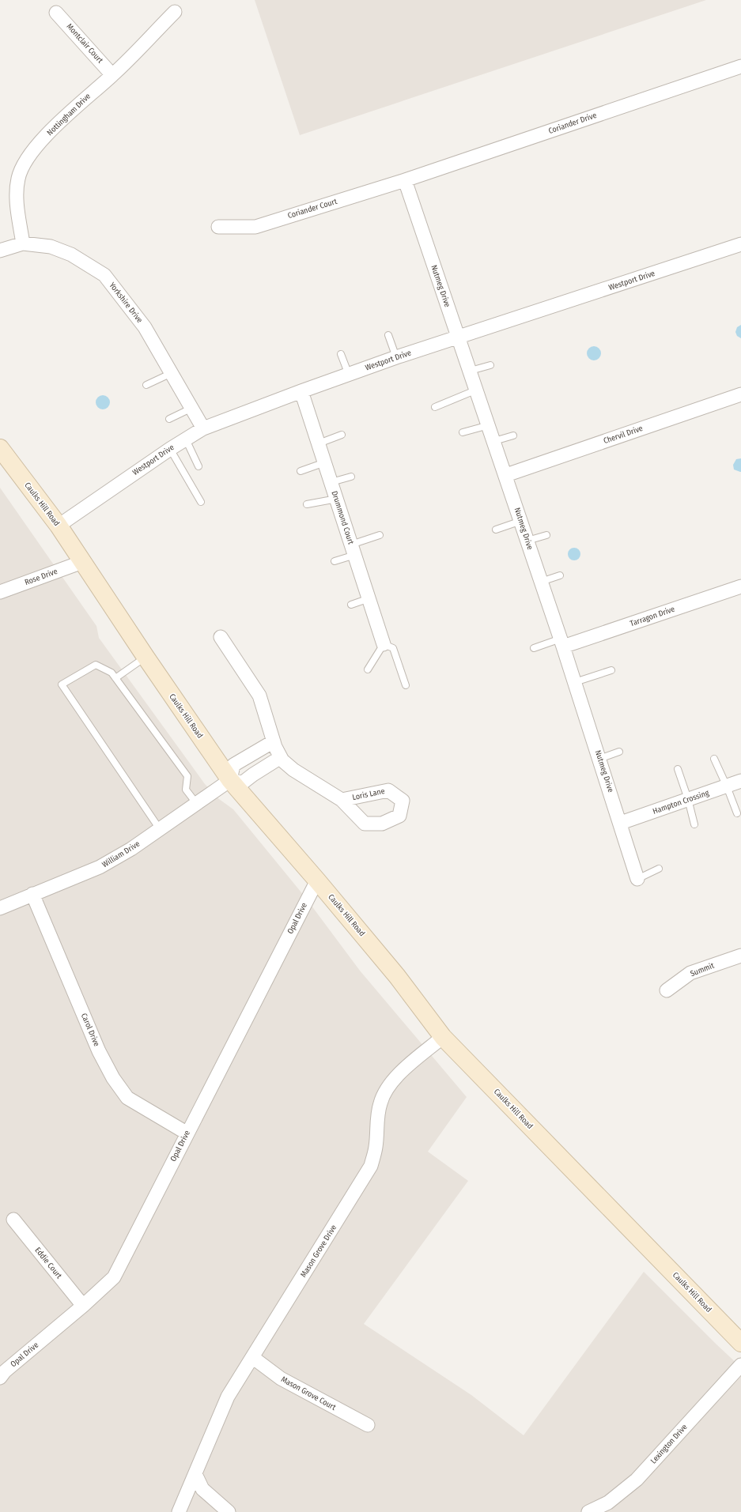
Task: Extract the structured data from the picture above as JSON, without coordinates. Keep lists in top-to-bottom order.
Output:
{
  "streets": {
    "main road": ["Caulks Hill Road"],
    "street": [
      "Montclair Court",
      "Nottingham Drive",
      "Coriander Drive",
      "Coriander Court",
      "Westport Drive",
      "Nutmeg Drive",
      "Yorkshire Drive",
      "Chervil Drive",
      "Drummond Court",
      "Rose Drive",
      "Tarragon Drive",
      "Loris Lane",
      "Hampton Crossing",
      "William Drive",
      "Opal Drive",
      "Summit",
      "Carol Drive",
      "Mason Grove Drive",
      "Eddie Court",
      "Mason Grove Court",
      "Lexington Drive"
    ]
  },
  "crossings": [
    ["Montclair Court", "Nottingham Drive"],
    ["Nottingham Drive", "Yorkshire Drive"],
    ["Coriander Drive", "Coriander Court"],
    ["Coriander Drive", "Nutmeg Drive"],
    ["Coriander Court", "Nutmeg Drive"],
    ["Westport Drive", "Nutmeg Drive"],
    ["Westport Drive", "Yorkshire Drive"],
    ["Westport Drive", "Caulks Hill Road"],
    ["Westport Drive", "Drummond Court"],
    ["Nutmeg Drive", "Chervil Drive"],
    ["Nutmeg Drive", "Tarragon Drive"],
    ["Nutmeg Drive", "Hampton Crossing"],
    ["Caulks Hill Road", "Rose Drive"],
    ["Caulks Hill Road", "William Drive"],
    ["Caulks Hill Road", "Opal Drive"],
    ["Caulks Hill Road", "Mason Grove Drive"],
    ["William Drive", "Carol Drive"],
    ["Opal Drive", "Carol Drive"],
    ["Opal Drive", "Eddie Court"],
    ["Mason Grove Drive", "Mason Grove Court"]
  ]
}
